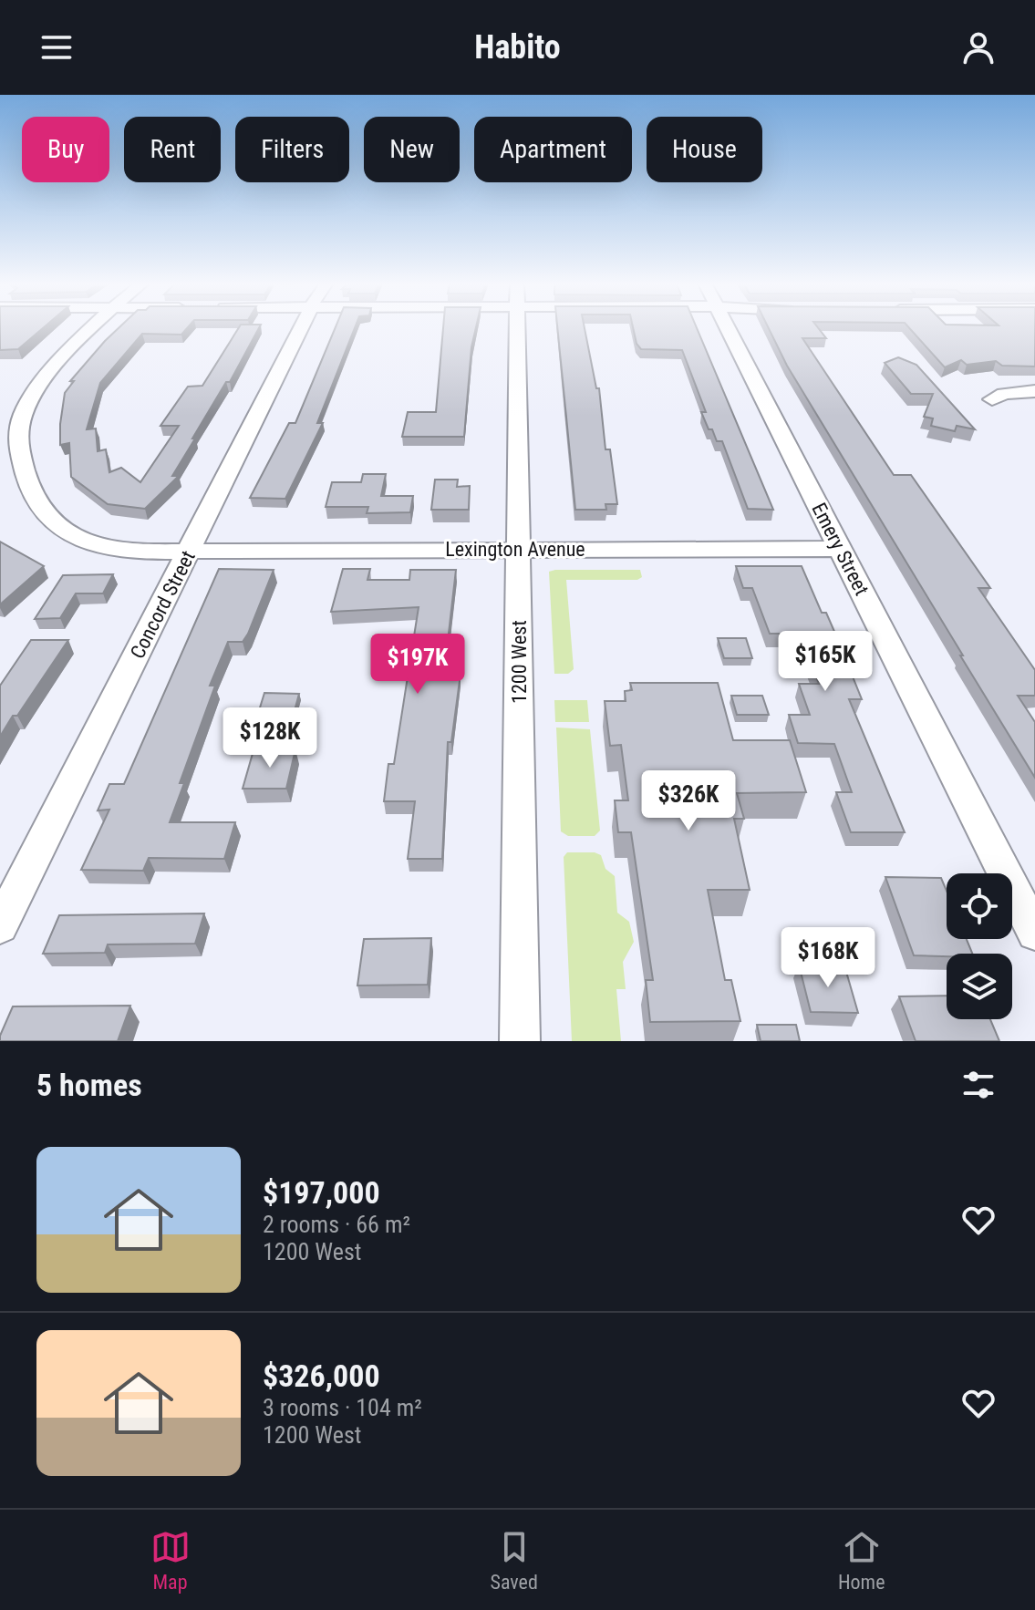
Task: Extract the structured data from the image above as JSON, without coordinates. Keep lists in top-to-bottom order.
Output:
{
  "streets": {
    "street": [
      "Lexington Avenue",
      "Emery Street",
      "Concord Street",
      "1200 West"
    ]
  },
  "crossings": [
    ["Lexington Avenue", "Emery Street"],
    ["Lexington Avenue", "Concord Street"],
    ["Lexington Avenue", "1200 West"]
  ],
  "page": {
    "header": "Habito",
    "chip": [
      "Buy",
      "Rent",
      "Filters",
      "New",
      "Apartment",
      "House"
    ],
    "price": [
      "$165K",
      "$197K",
      "$128K",
      "$326K",
      "$168K"
    ],
    "heading": "5 homes",
    "list": [
      {
        "name": "$197,000",
        "note": "2 rooms · 66 m² · 1200 West"
      },
      {
        "name": "$326,000",
        "note": "3 rooms · 104 m² · 1200 West"
      }
    ],
    "tabs": ["Map", "Saved", "Home"]
  }
}
